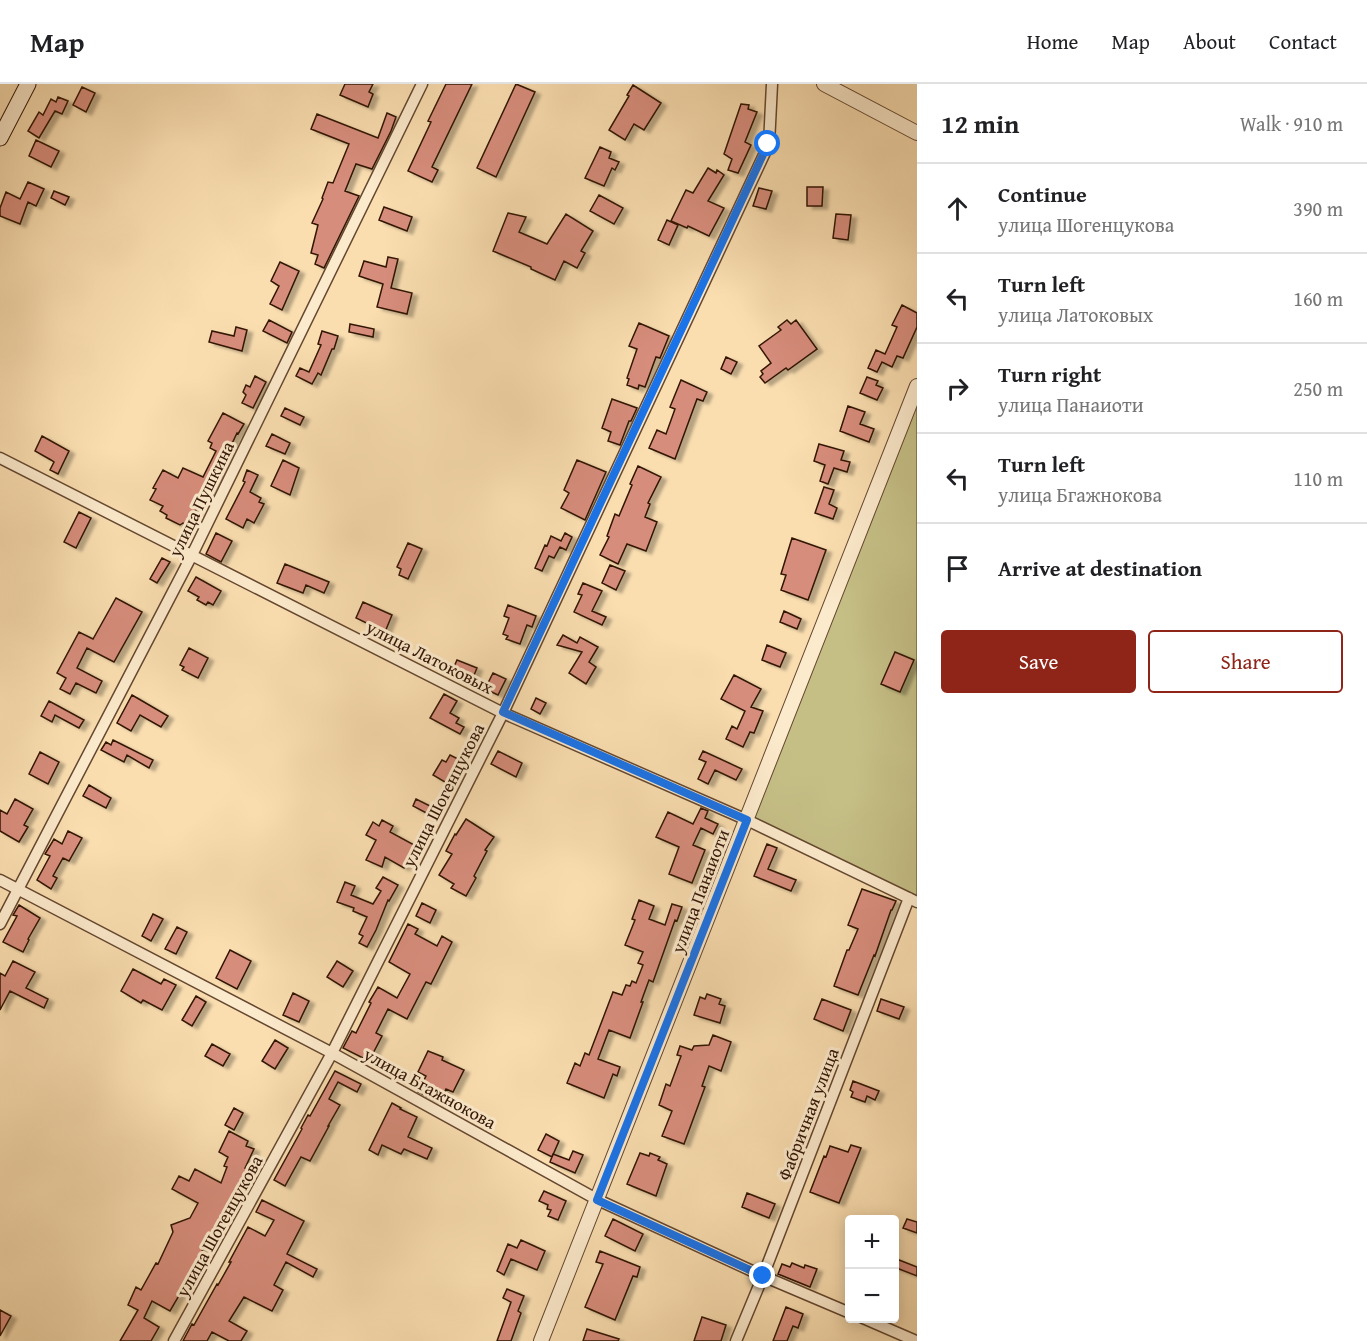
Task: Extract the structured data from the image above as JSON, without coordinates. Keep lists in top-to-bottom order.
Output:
{
  "streets": {
    "street": [
      "улица Пушкина",
      "улица Латоковых",
      "улица Шогенцукова",
      "улица Панаиоти",
      "улица Бгажнокова",
      "Фабричная улица"
    ]
  },
  "crossings": [
    ["улица Пушкина", "улица Латоковых"],
    ["улица Пушкина", "улица Бгажнокова"],
    ["улица Латоковых", "улица Шогенцукова"],
    ["улица Латоковых", "улица Панаиоти"],
    ["улица Латоковых", "Фабричная улица"],
    ["улица Шогенцукова", "улица Бгажнокова"],
    ["улица Панаиоти", "улица Бгажнокова"],
    ["улица Бгажнокова", "Фабричная улица"]
  ],
  "page": {
    "header": "Map",
    "nav": [
      "Home",
      "Map",
      "About",
      "Contact"
    ],
    "heading": ["12 min", "Walk · 910 m"],
    "list": [
      ["Continue", "улица Шогенцукова", "390 m"],
      ["Turn left", "улица Латоковых", "160 m"],
      ["Turn right", "улица Панаиоти", "250 m"],
      ["Turn left", "улица Бгажнокова", "110 m"],
      "Arrive at destination"
    ],
    "buttons": ["Save", "Share"],
    "map_buttons": ["+", "−"]
  }
}
